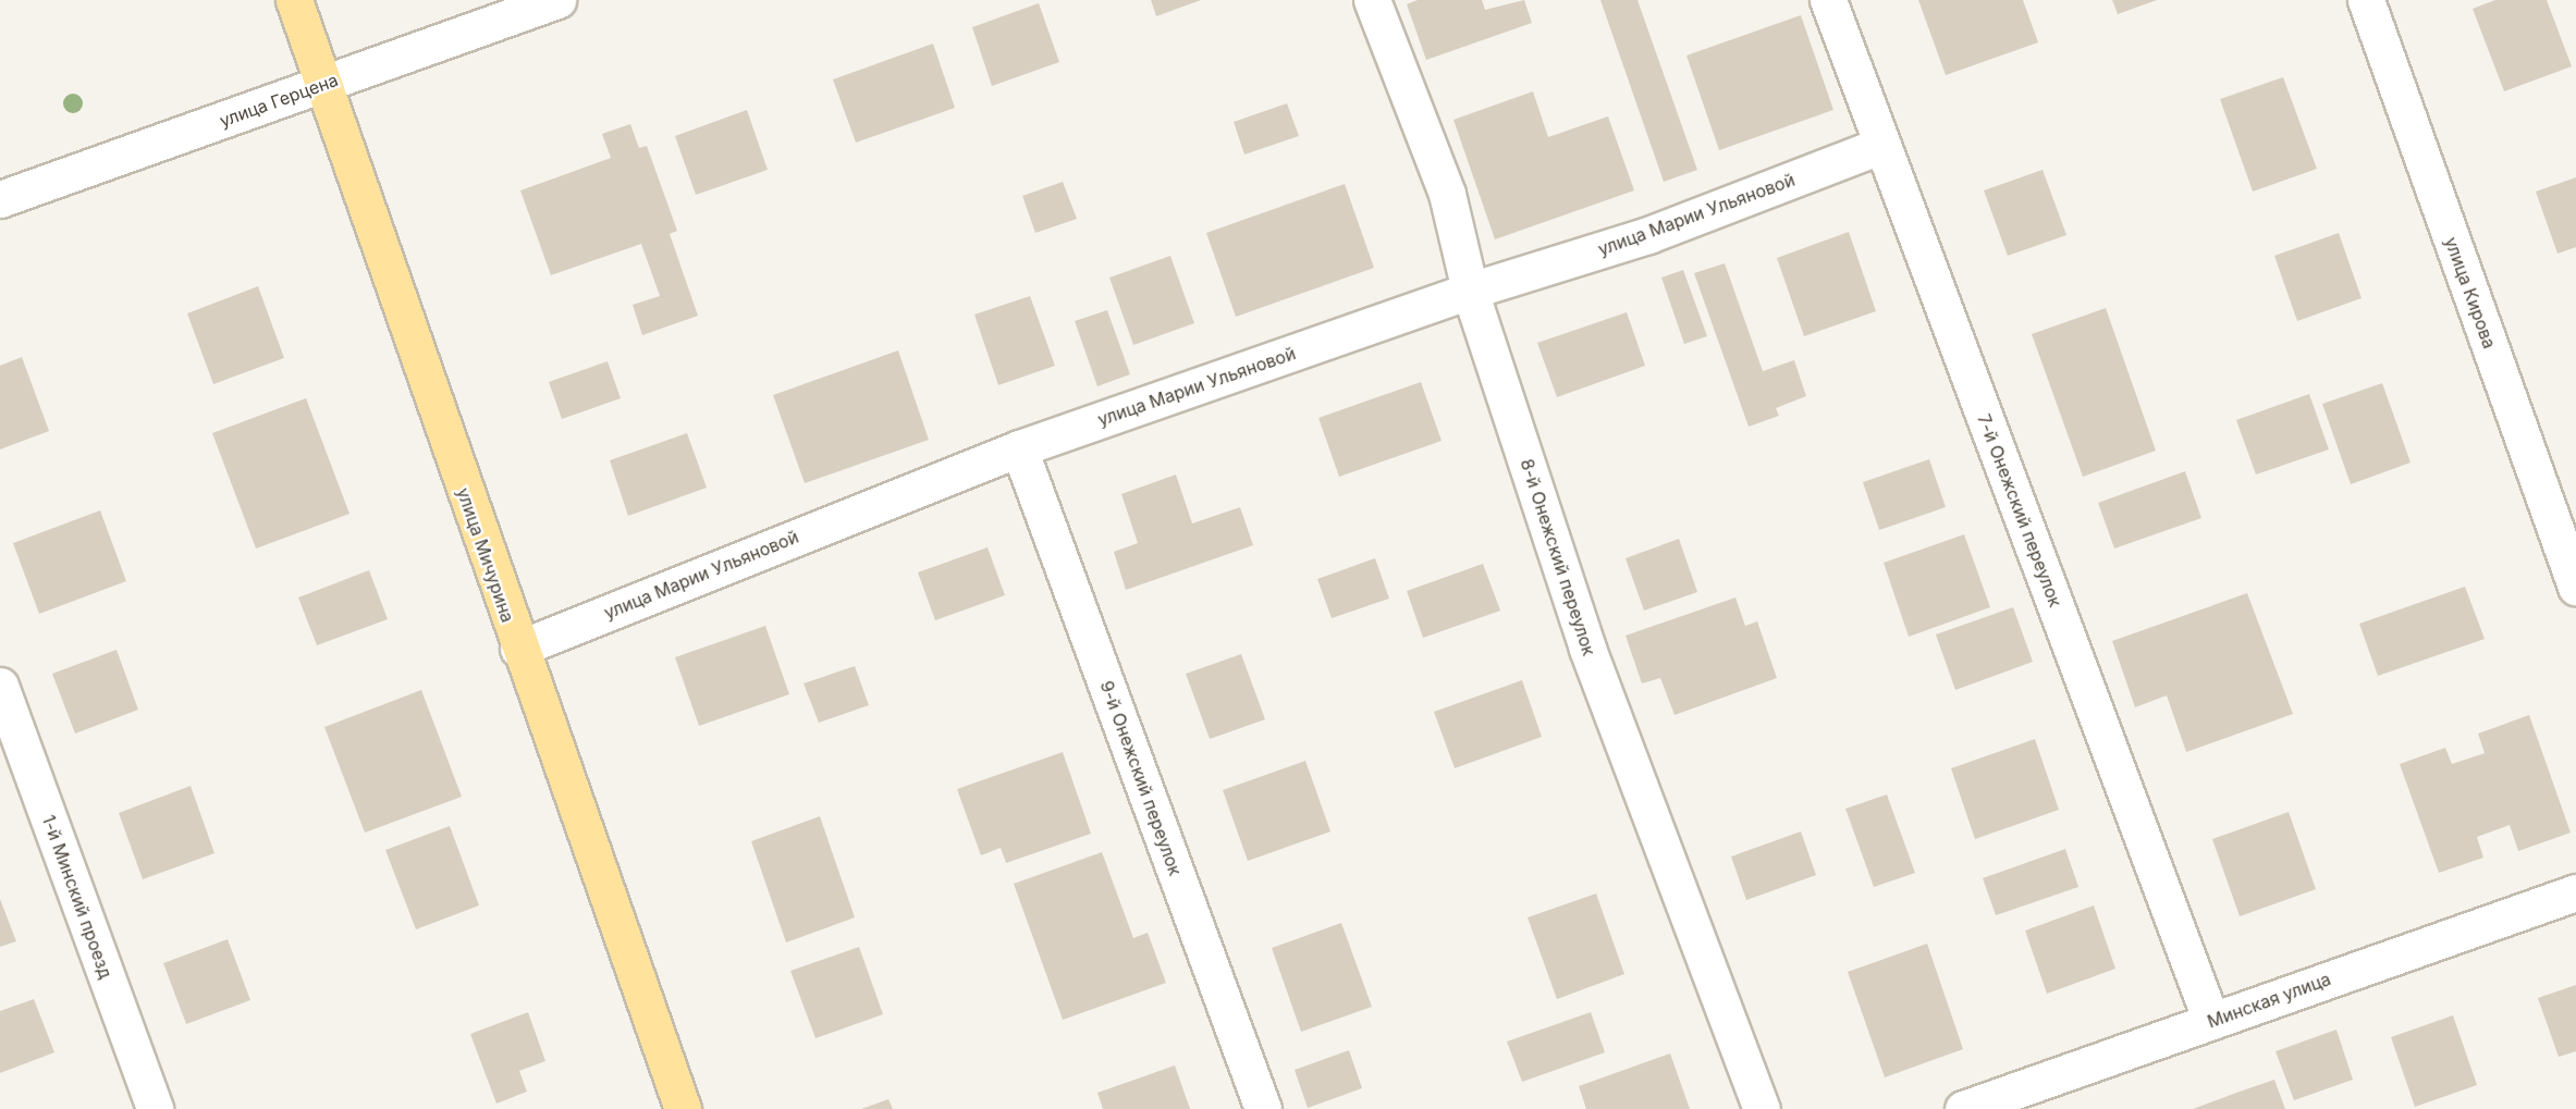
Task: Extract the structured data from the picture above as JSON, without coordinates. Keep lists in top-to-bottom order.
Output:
{
  "streets": {
    "main road": ["улица Мичурина"],
    "street": [
      "улица Герцена",
      "улица Марии Ульяновой",
      "улица Кирова",
      "7-й Онежский переулок",
      "8-й Онежский переулок",
      "9-й Онежский переулок",
      "1-й Минский проезд",
      "Минская улица"
    ]
  },
  "crossings": [
    ["улица Герцена", "улица Мичурина"],
    ["улица Марии Ульяновой", "7-й Онежский переулок"],
    ["улица Марии Ульяновой", "улица Мичурина"],
    ["улица Марии Ульяновой", "8-й Онежский переулок"],
    ["улица Марии Ульяновой", "9-й Онежский переулок"],
    ["7-й Онежский переулок", "Минская улица"]
  ]
}
